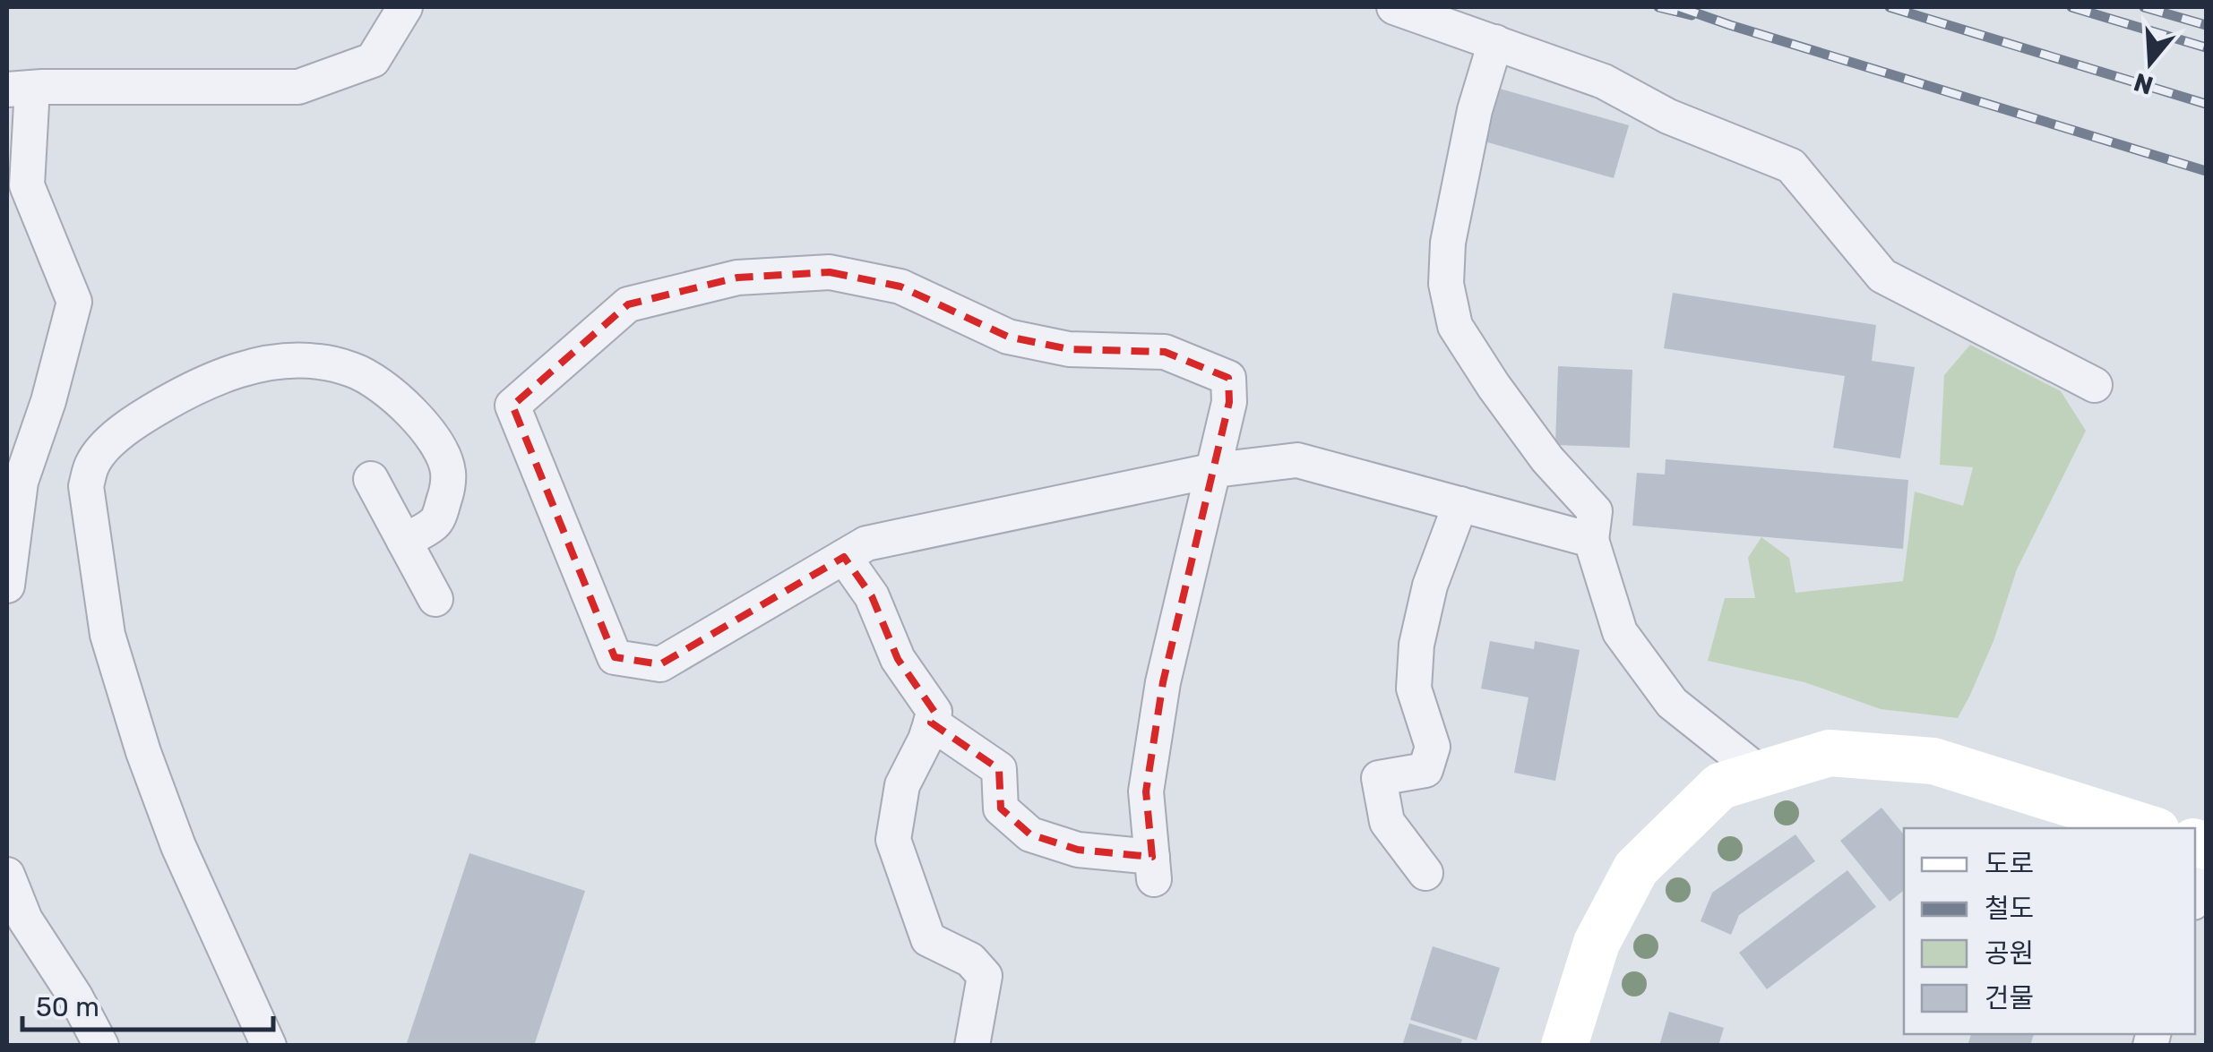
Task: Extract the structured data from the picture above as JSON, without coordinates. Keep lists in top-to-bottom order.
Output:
{
  "legend": [
    "도로",
    "철도",
    "공원",
    "건물"
  ],
  "scale_bar": "50 m",
  "north": "bottom"
}
